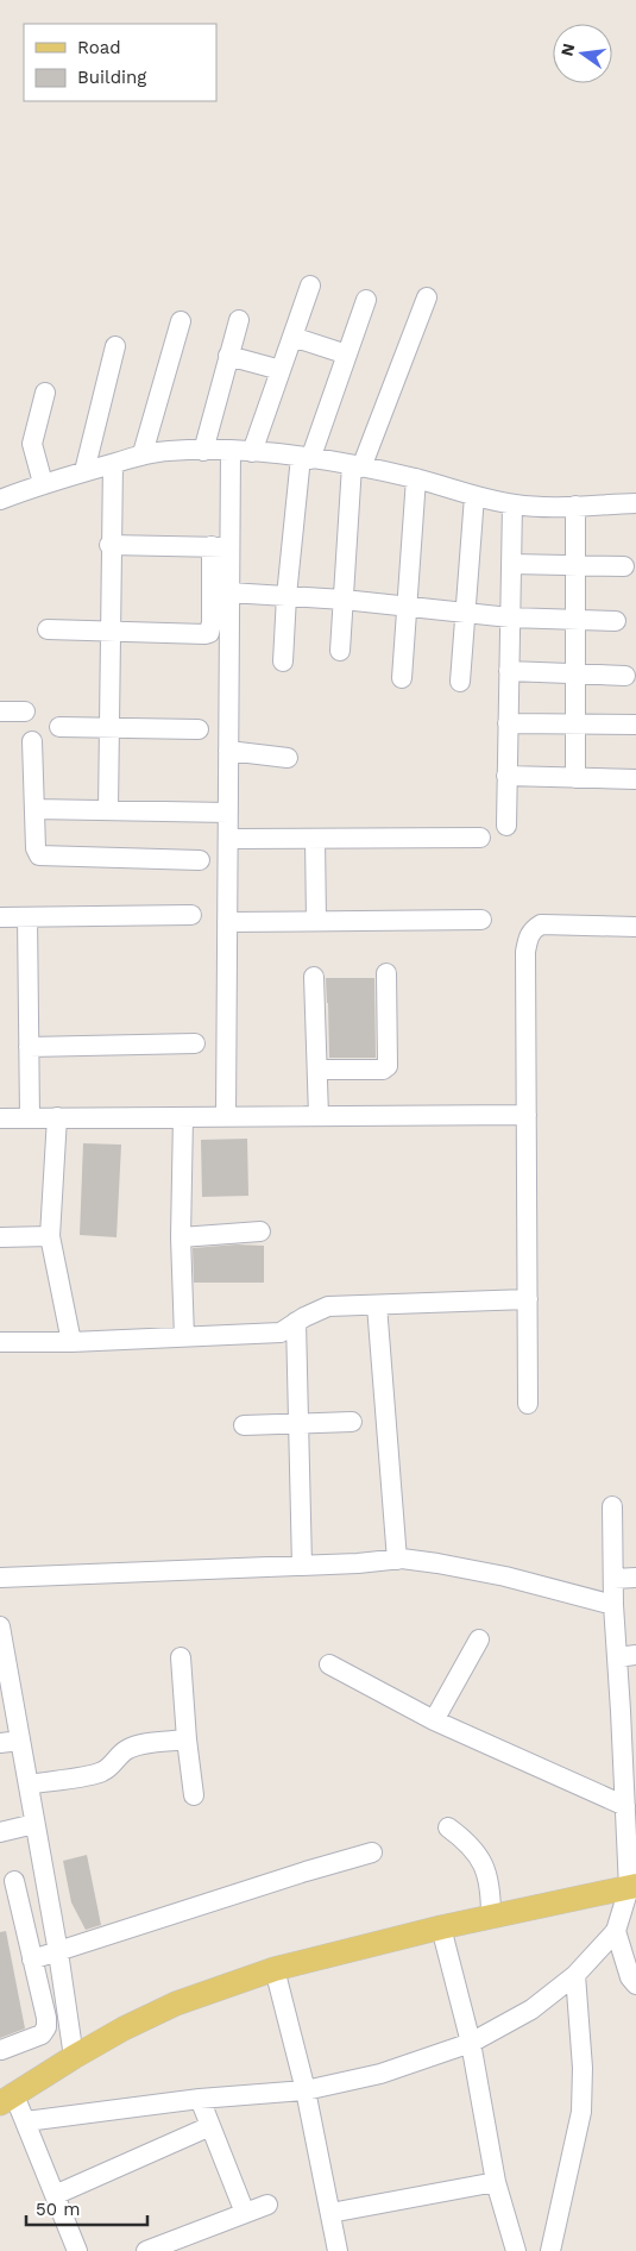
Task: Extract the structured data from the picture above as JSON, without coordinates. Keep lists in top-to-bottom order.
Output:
{
  "legend": ["Road", "Building"],
  "scale_bar": "50 m",
  "north": "left"
}
